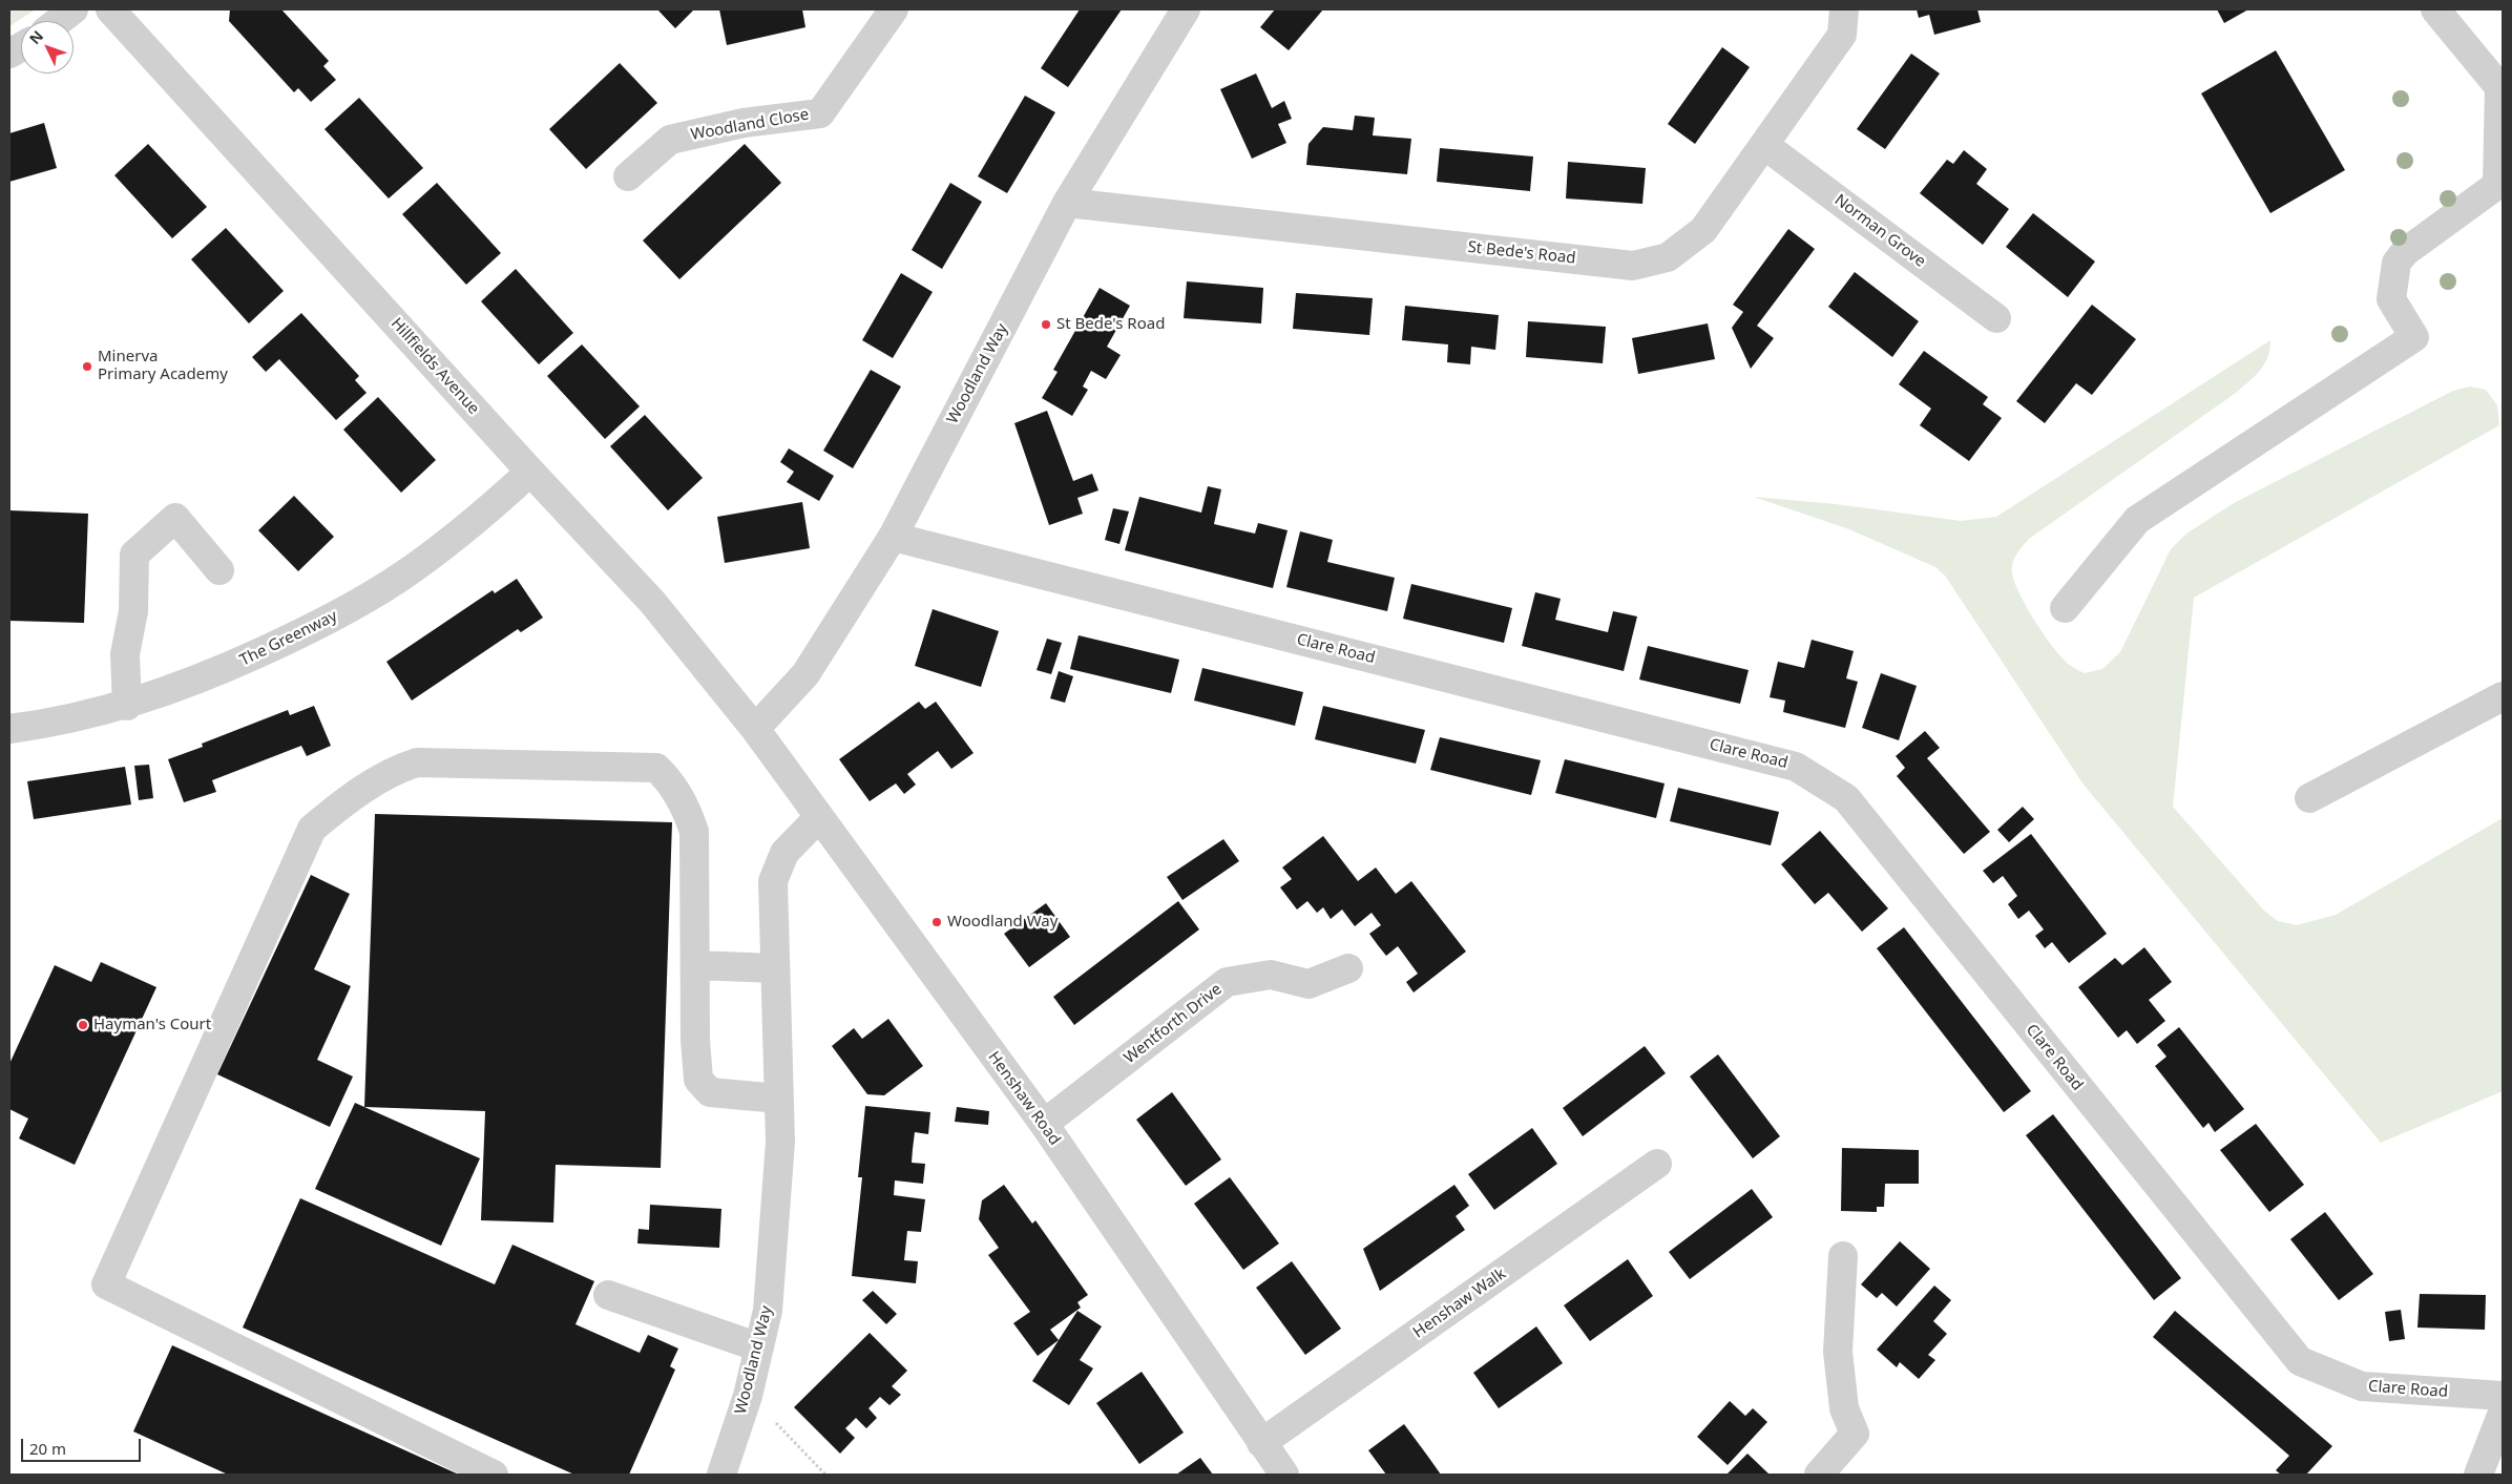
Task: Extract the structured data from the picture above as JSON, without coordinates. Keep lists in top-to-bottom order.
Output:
{
  "streets": {
    "street": [
      "Woodland Close",
      "Norman Grove",
      "St Bede's Road",
      "Hillfields Avenue",
      "Woodland Way",
      "The Greenway",
      "Clare Road",
      "Wentforth Drive",
      "Henshaw Road",
      "Henshaw Walk"
    ]
  },
  "crossings": [
    ["Norman Grove", "St Bede's Road"],
    ["St Bede's Road", "Woodland Way"],
    ["Hillfields Avenue", "Woodland Way"],
    ["Hillfields Avenue", "The Greenway"],
    ["Hillfields Avenue", "Henshaw Road"],
    ["Woodland Way", "Clare Road"],
    ["Woodland Way", "Henshaw Road"],
    ["Wentforth Drive", "Henshaw Road"],
    ["Henshaw Road", "Henshaw Walk"]
  ],
  "places": [
    "St Bede's Road",
    "Minerva Primary Academy",
    "Woodland Way",
    "Hayman's Court"
  ],
  "scale_bar": "20 m",
  "north": "top left"
}
